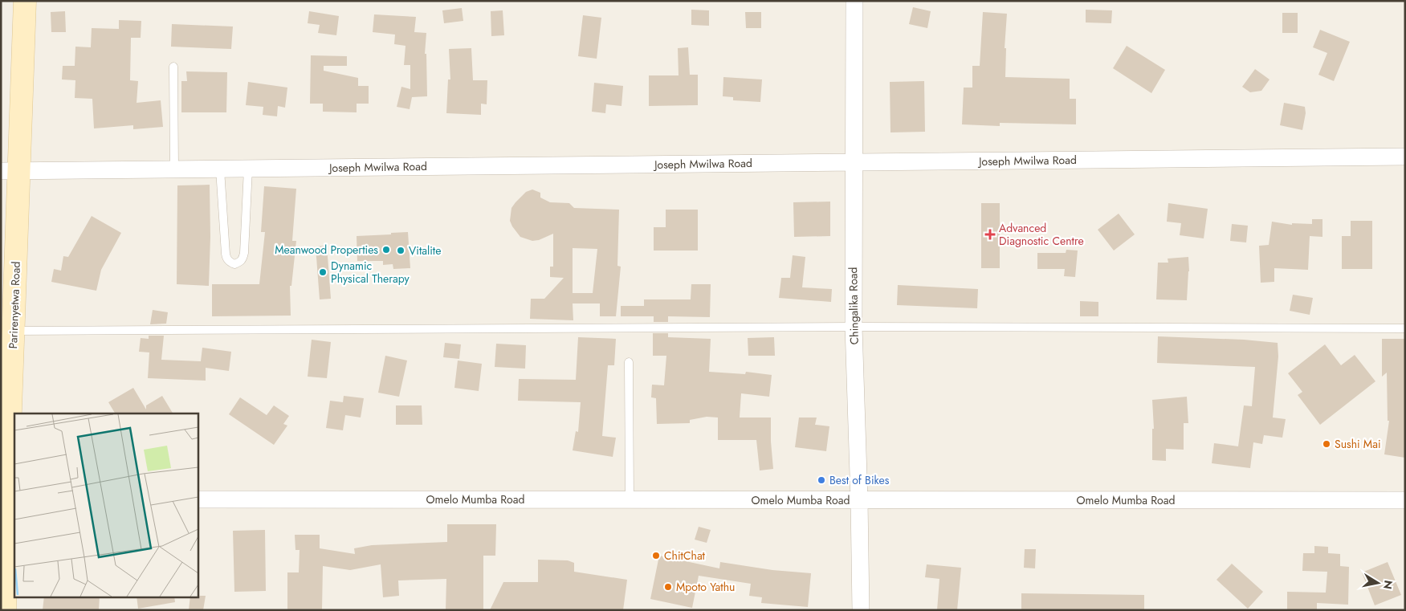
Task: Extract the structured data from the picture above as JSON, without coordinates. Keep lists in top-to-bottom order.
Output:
{
  "streets": {
    "main road": ["Parirenyetwa Road"],
    "street": ["Joseph Mwilwa Road", "Chingalika Road", "Omelo Mumba Road"]
  },
  "crossings": [
    ["Joseph Mwilwa Road", "Parirenyetwa Road"],
    ["Joseph Mwilwa Road", "Chingalika Road"],
    ["Chingalika Road", "Omelo Mumba Road"]
  ],
  "places": {
    "health": ["Advanced Diagnostic Centre"],
    "other": [
      "Meanwood Properties",
      "Vitalite",
      "Dynamic Physical Therapy",
      "Sushi Mai",
      "Best of Bikes",
      "ChitChat",
      "Mpoto Yathu"
    ]
  },
  "north": "right"
}
